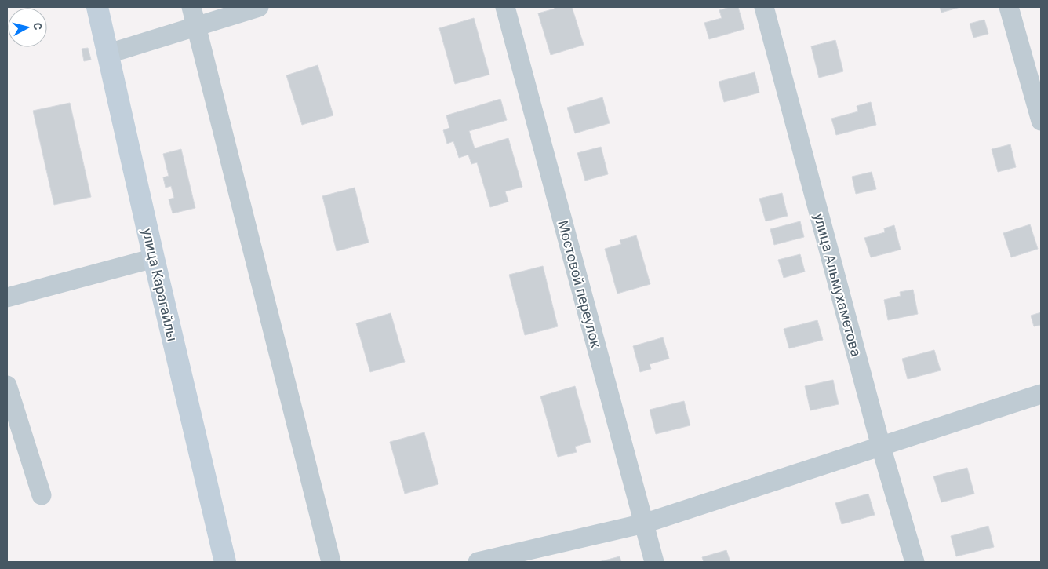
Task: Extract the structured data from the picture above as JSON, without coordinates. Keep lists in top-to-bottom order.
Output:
{
  "streets": {
    "street": ["Мостовой переулок", "улица Карагайлы", "улица Альмухаметова"]
  },
  "north": "right"
}
